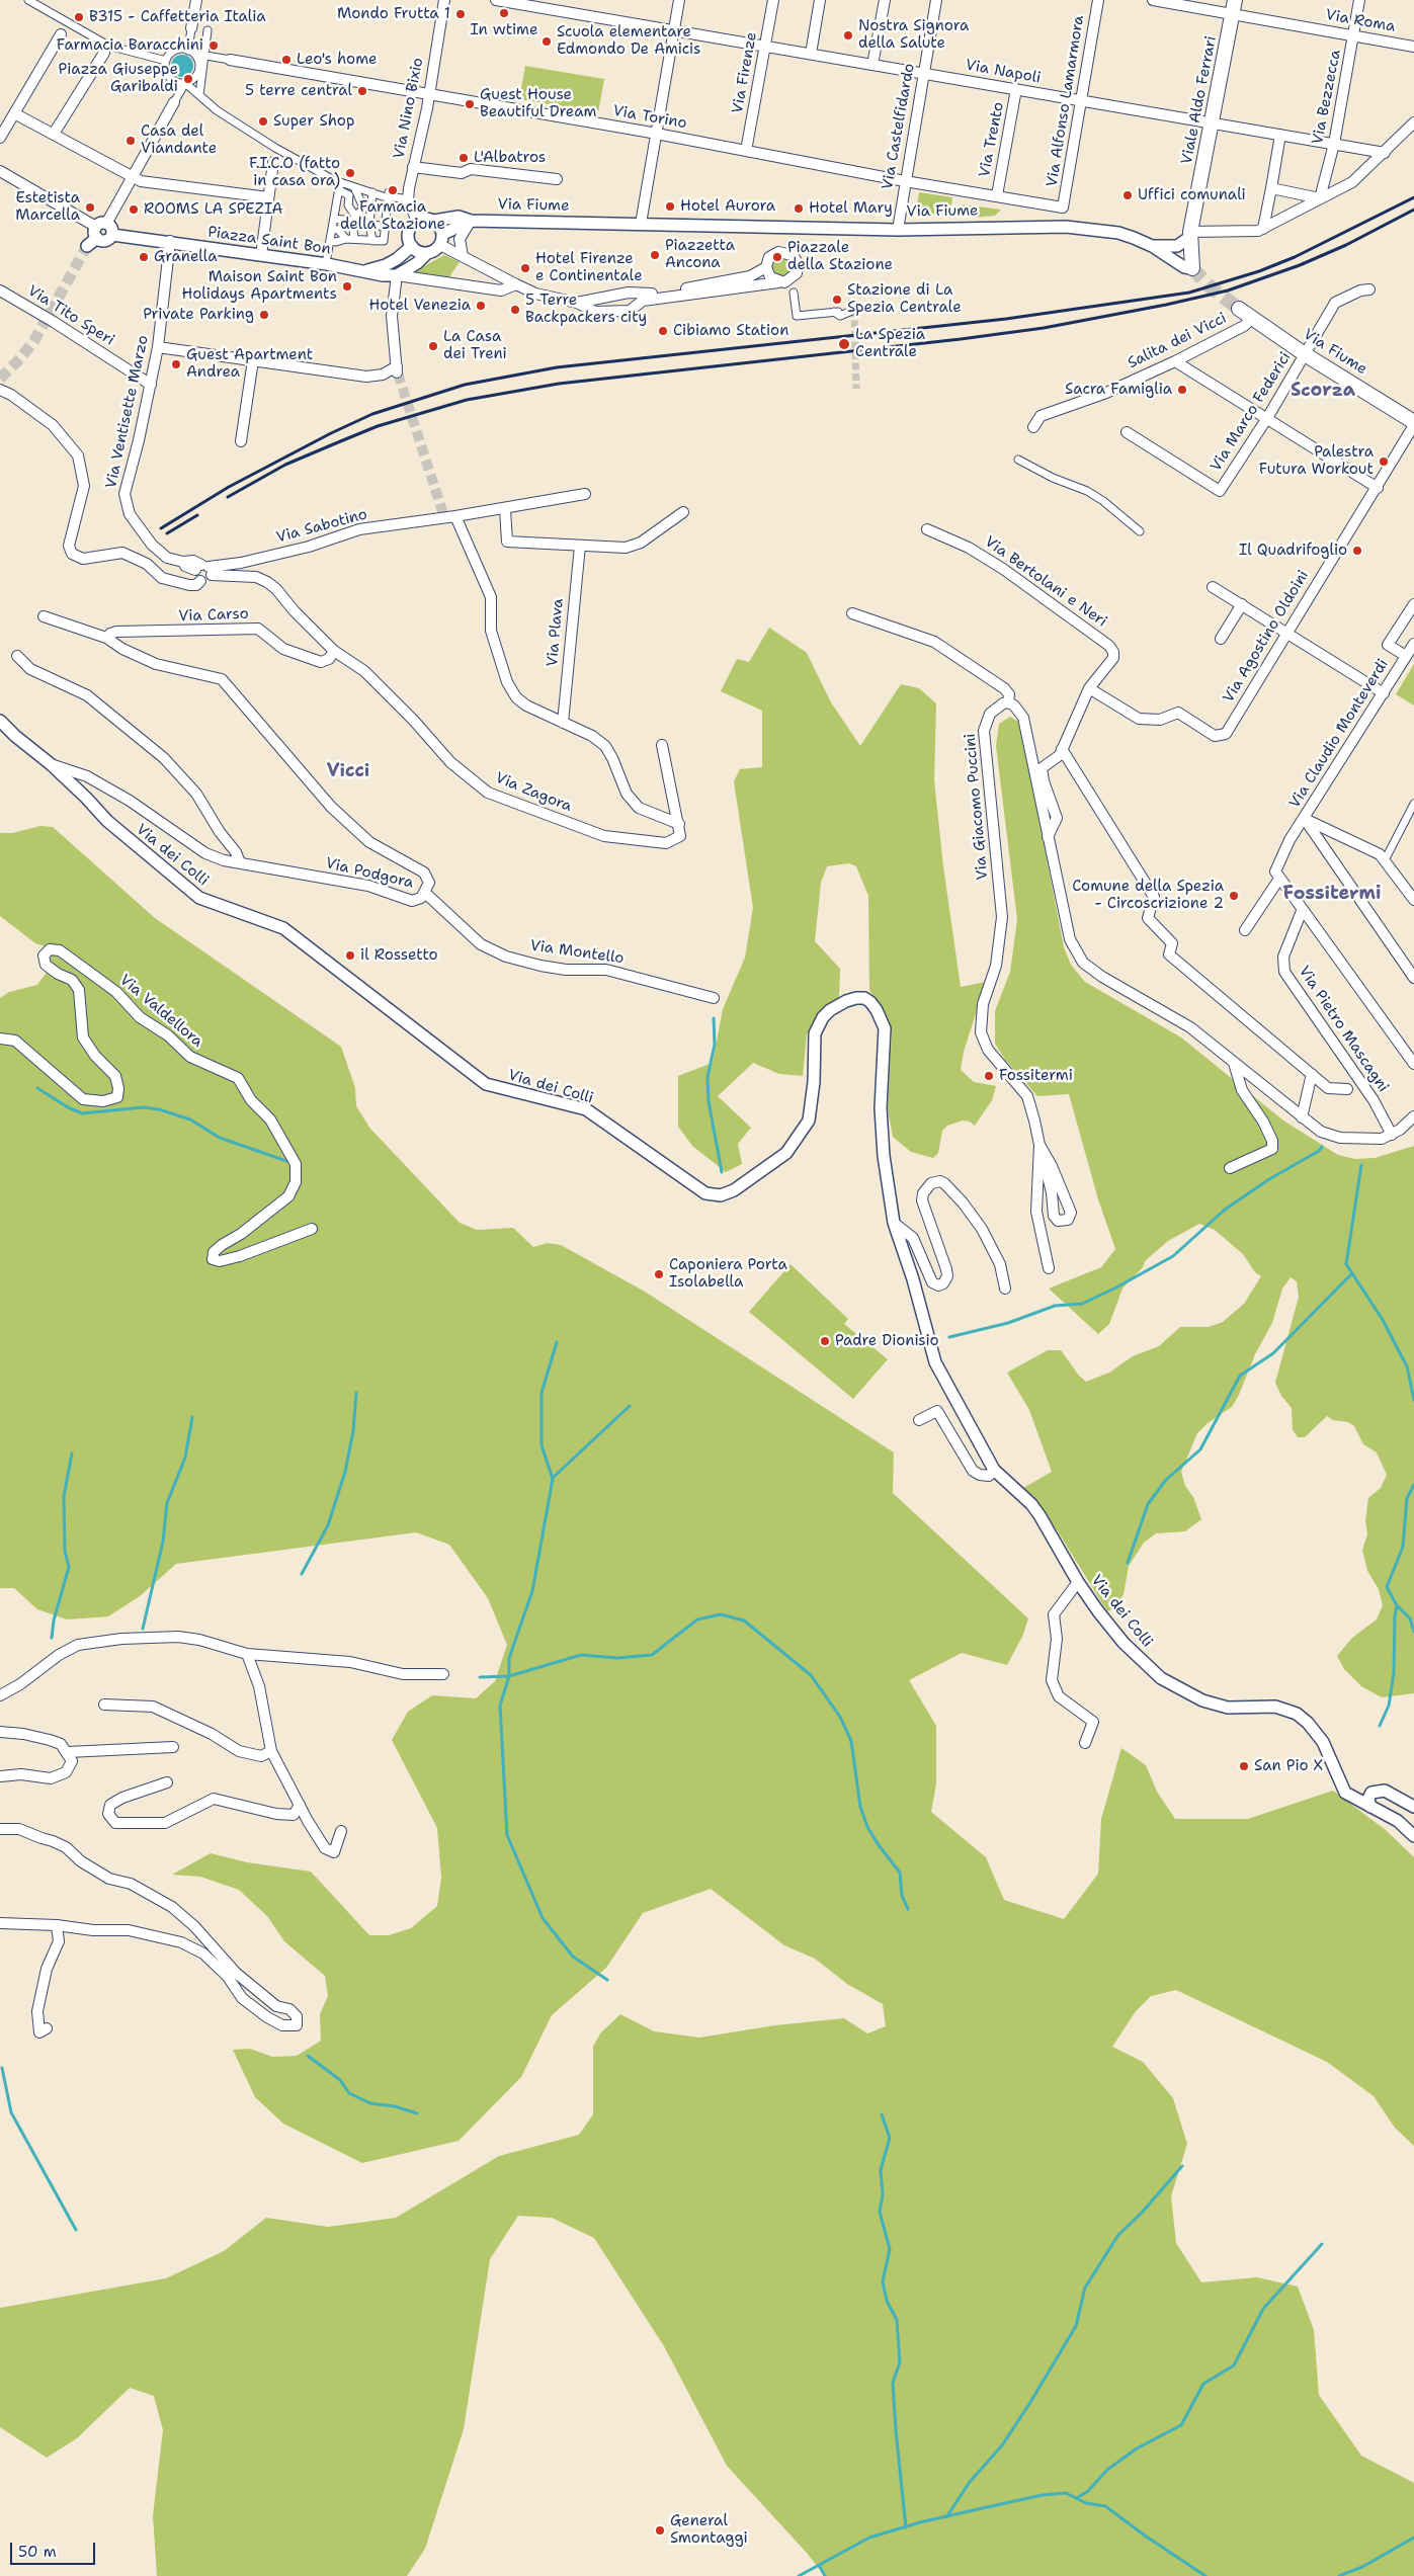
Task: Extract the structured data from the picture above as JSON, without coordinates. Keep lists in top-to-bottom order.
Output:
{
  "streets": {
    "main road": ["Viale Aldo Ferrari", "Via Fiume"],
    "street": [
      "Via Roma",
      "Via Napoli",
      "Via Firenze",
      "Via Bezzecca",
      "Via Alfonso Lamarmora",
      "Via Nino Bixio",
      "Via Torino",
      "Via Castelfidardo",
      "Via Trento",
      "Piazza Saint Bon",
      "Via Tito Speri",
      "Salita dei Vicci",
      "Via Ventisette Marzo",
      "Via Marco Federici",
      "Via Sabotino",
      "Via Bertolani e Neri",
      "Via Carso",
      "Via Plava",
      "Via Agostino Oldoini",
      "Via Claudio Monteverdi",
      "Via Zagora",
      "Via Giacomo Puccini",
      "Via dei Colli",
      "Via Podgora",
      "Via Montello",
      "Via Valdellora",
      "Via Pietro Mascagni"
    ]
  },
  "crossings": [
    ["Via Roma", "Via Bezzecca"],
    ["Via Roma", "Viale Aldo Ferrari"],
    ["Via Napoli", "Via Firenze"],
    ["Via Napoli", "Via Bezzecca"],
    ["Via Napoli", "Viale Aldo Ferrari"],
    ["Via Napoli", "Via Alfonso Lamarmora"],
    ["Via Napoli", "Via Castelfidardo"],
    ["Via Napoli", "Via Trento"],
    ["Via Firenze", "Via Torino"],
    ["Viale Aldo Ferrari", "Via Fiume"],
    ["Via Alfonso Lamarmora", "Via Torino"],
    ["Via Nino Bixio", "Via Torino"],
    ["Via Nino Bixio", "Via Fiume"],
    ["Via Nino Bixio", "Piazza Saint Bon"],
    ["Via Torino", "Via Castelfidardo"],
    ["Via Torino", "Via Trento"],
    ["Via Castelfidardo", "Via Fiume"],
    ["Via Fiume", "Piazza Saint Bon"],
    ["Via Fiume", "Salita dei Vicci"],
    ["Via Fiume", "Via Marco Federici"],
    ["Via Fiume", "Via Agostino Oldoini"],
    ["Piazza Saint Bon", "Via Ventisette Marzo"],
    ["Via Tito Speri", "Via Ventisette Marzo"],
    ["Via Ventisette Marzo", "Via Sabotino"],
    ["Via Bertolani e Neri", "Via Agostino Oldoini"],
    ["Via Carso", "Via Zagora"],
    ["Via Carso", "Via Podgora"],
    ["Via dei Colli", "Via Podgora"],
    ["Via Podgora", "Via Montello"]
  ],
  "districts": ["Scorza", "Vicci", "Fossitermi"],
  "places": [
    "In wtime",
    "Mondo Frutta 1",
    "B315 - Caffetteria Italia",
    "Nostra Signora della Salute",
    "Scuola elementare Edmondo De Amicis",
    "Farmacia Baracchini",
    "Leo's home",
    "Piazza Giuseppe Garibaldi",
    "5 terre central",
    "Guest House Beautiful Dream",
    "Super Shop",
    "Casa del Viandante",
    "L'Albatros",
    "F.I.C.O (fatto in casa ora)",
    "Farmacia della Stazione",
    "Uffici comunali",
    "Hotel Aurora",
    "Estetista Marcella",
    "Hotel Mary",
    "ROOMS LA SPEZIA",
    "Piazzetta Ancona",
    "Granella",
    "Piazzale della Stazione",
    "Hotel Firenze e Continentale",
    "Maison Saint Bon Holidays Apartments",
    "Stazione di La Spezia Centrale",
    "Hotel Venezia",
    "5 Terre Backpackers city",
    "Private Parking",
    "Cibiamo Station",
    "La Spezia Centrale",
    "La Casa dei Treni",
    "Guest Apartment Andrea",
    "Sacra Famiglia",
    "Palestra Futura Workout",
    "Il Quadrifoglio",
    "Comune della Spezia - Circoscrizione 2",
    "il Rossetto",
    "Fossitermi",
    "Caponiera Porta Isolabella",
    "Padre Dionisio",
    "San Pio X",
    "General Smontaggi"
  ],
  "scale_bar": "50 m"
}
